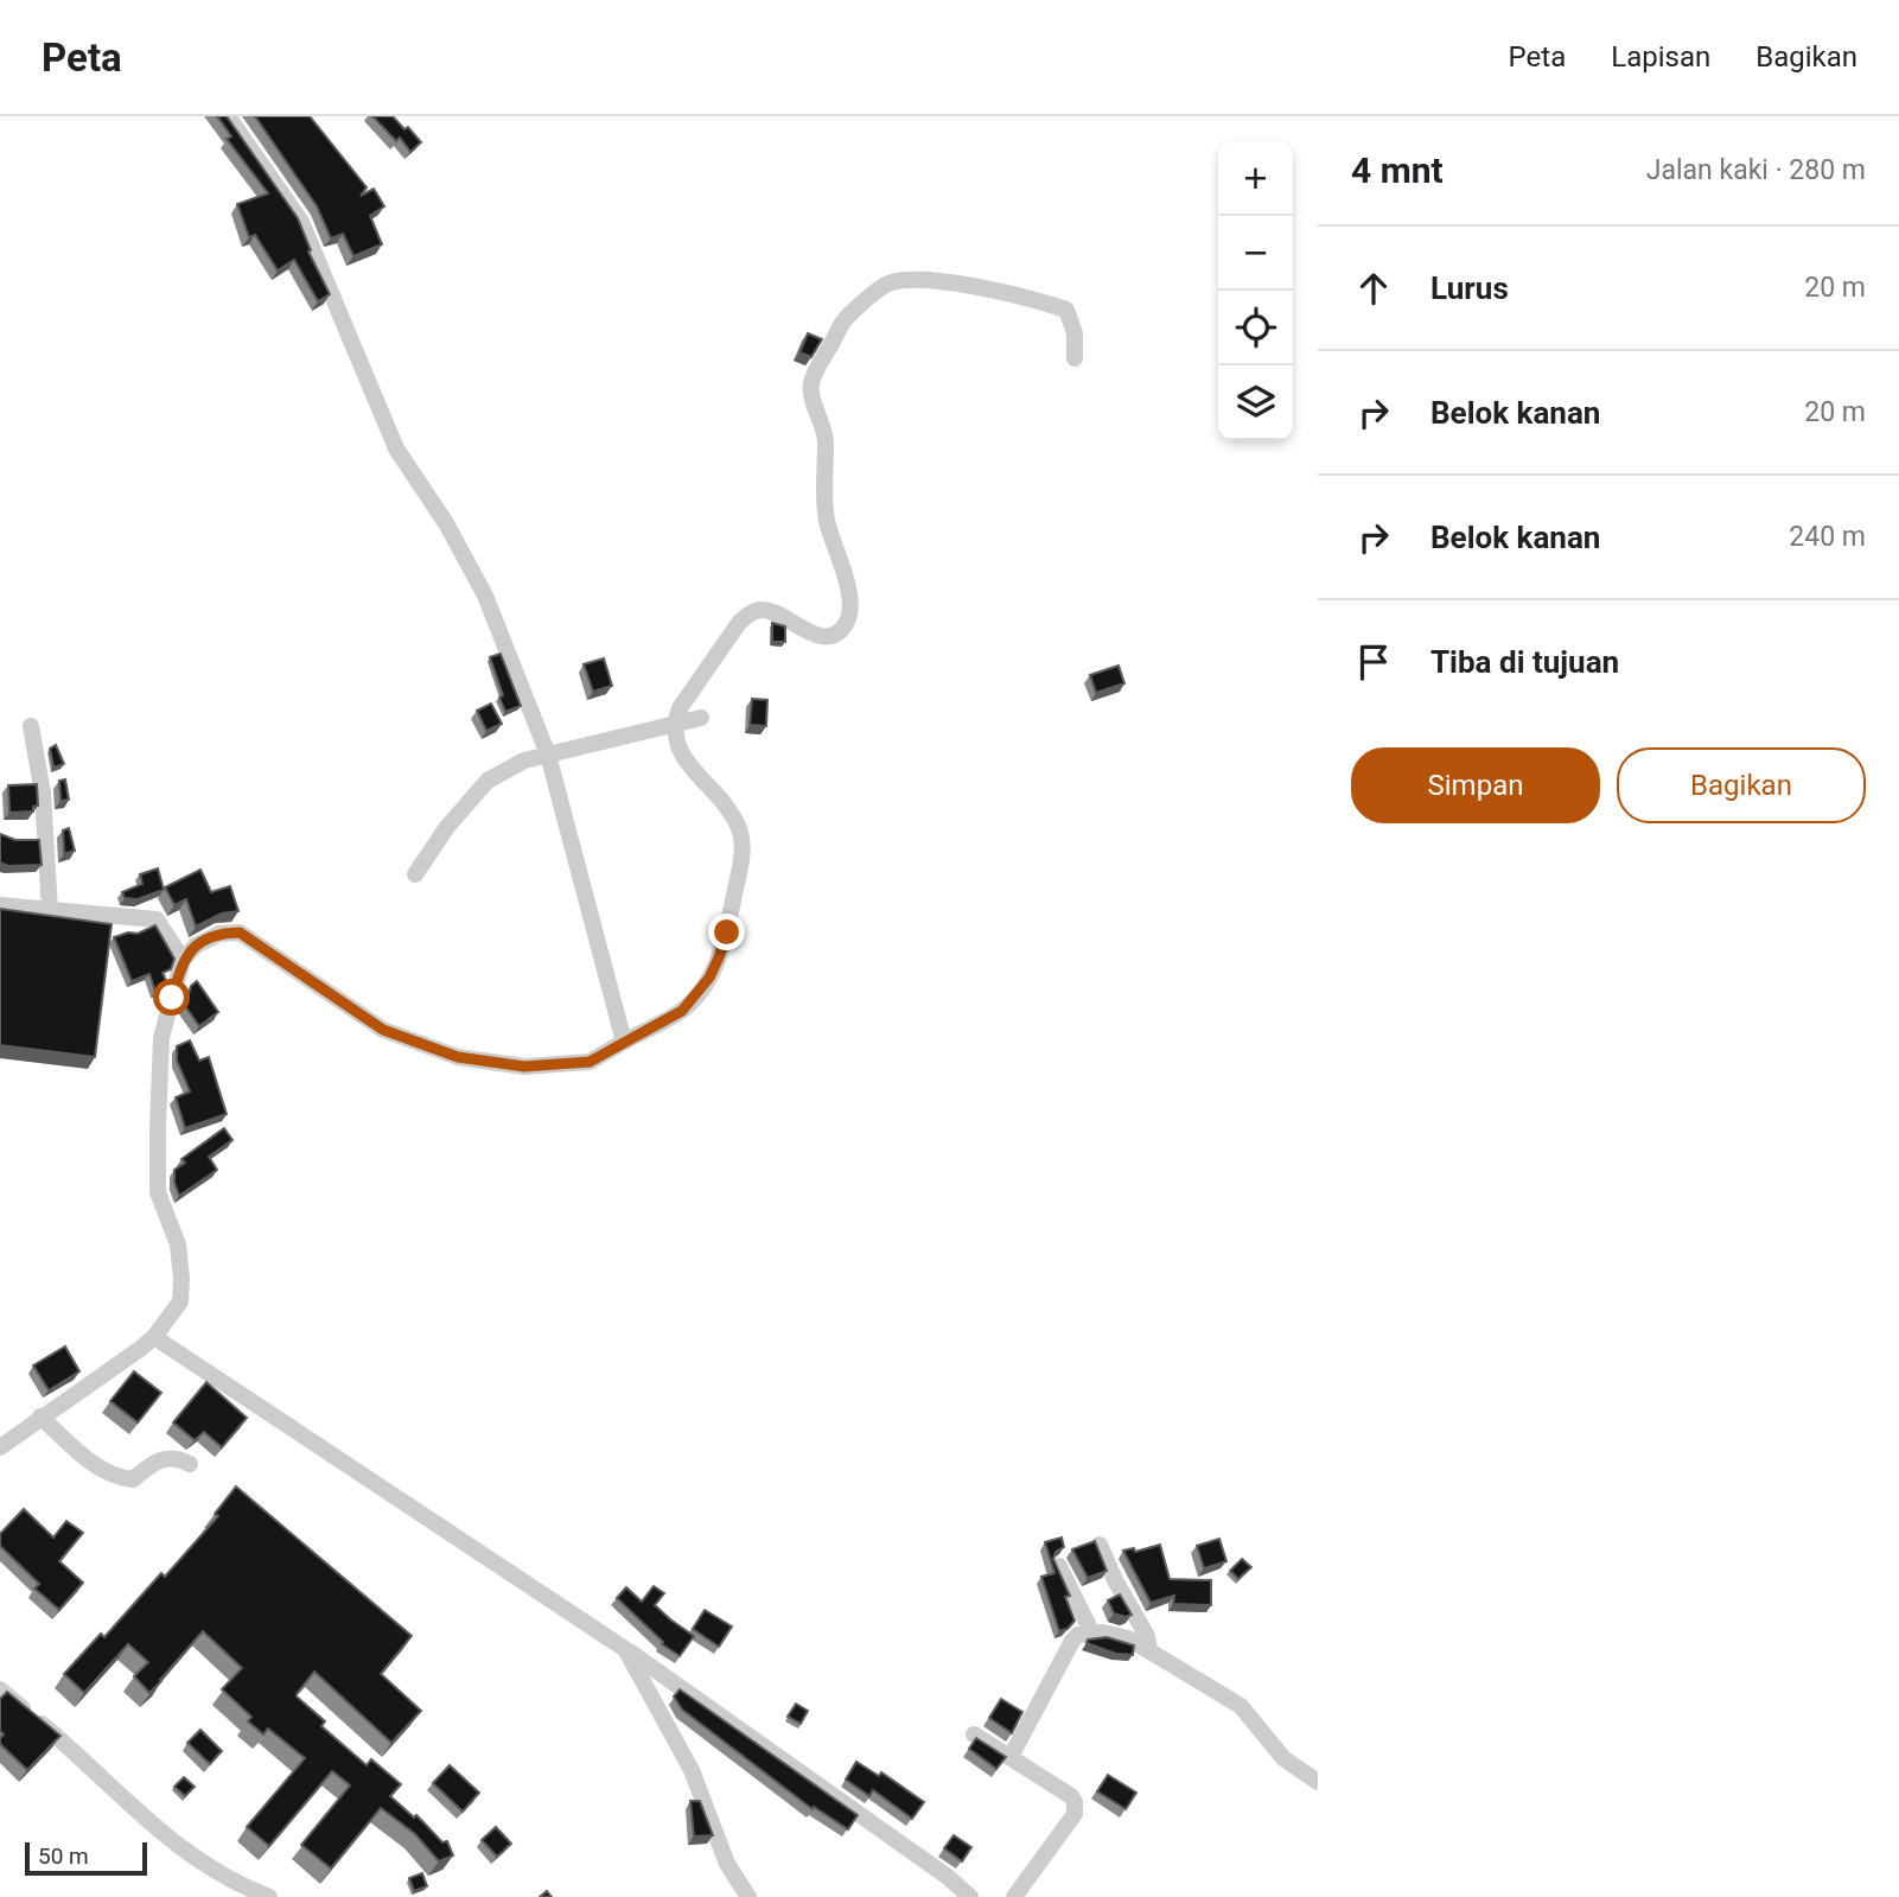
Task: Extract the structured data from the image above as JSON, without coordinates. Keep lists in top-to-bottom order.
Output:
{
  "scale_bar": "50 m",
  "page": {
    "header": "Peta",
    "nav": ["Peta", "Lapisan", "Bagikan"],
    "heading": ["4 mnt", "Jalan kaki · 280 m"],
    "map_buttons": ["+", "−"],
    "list": [
      ["Lurus", "20 m"],
      ["Belok kanan", "20 m"],
      ["Belok kanan", "240 m"],
      "Tiba di tujuan"
    ],
    "buttons": ["Simpan", "Bagikan"],
    "scale": "50 m"
  }
}
